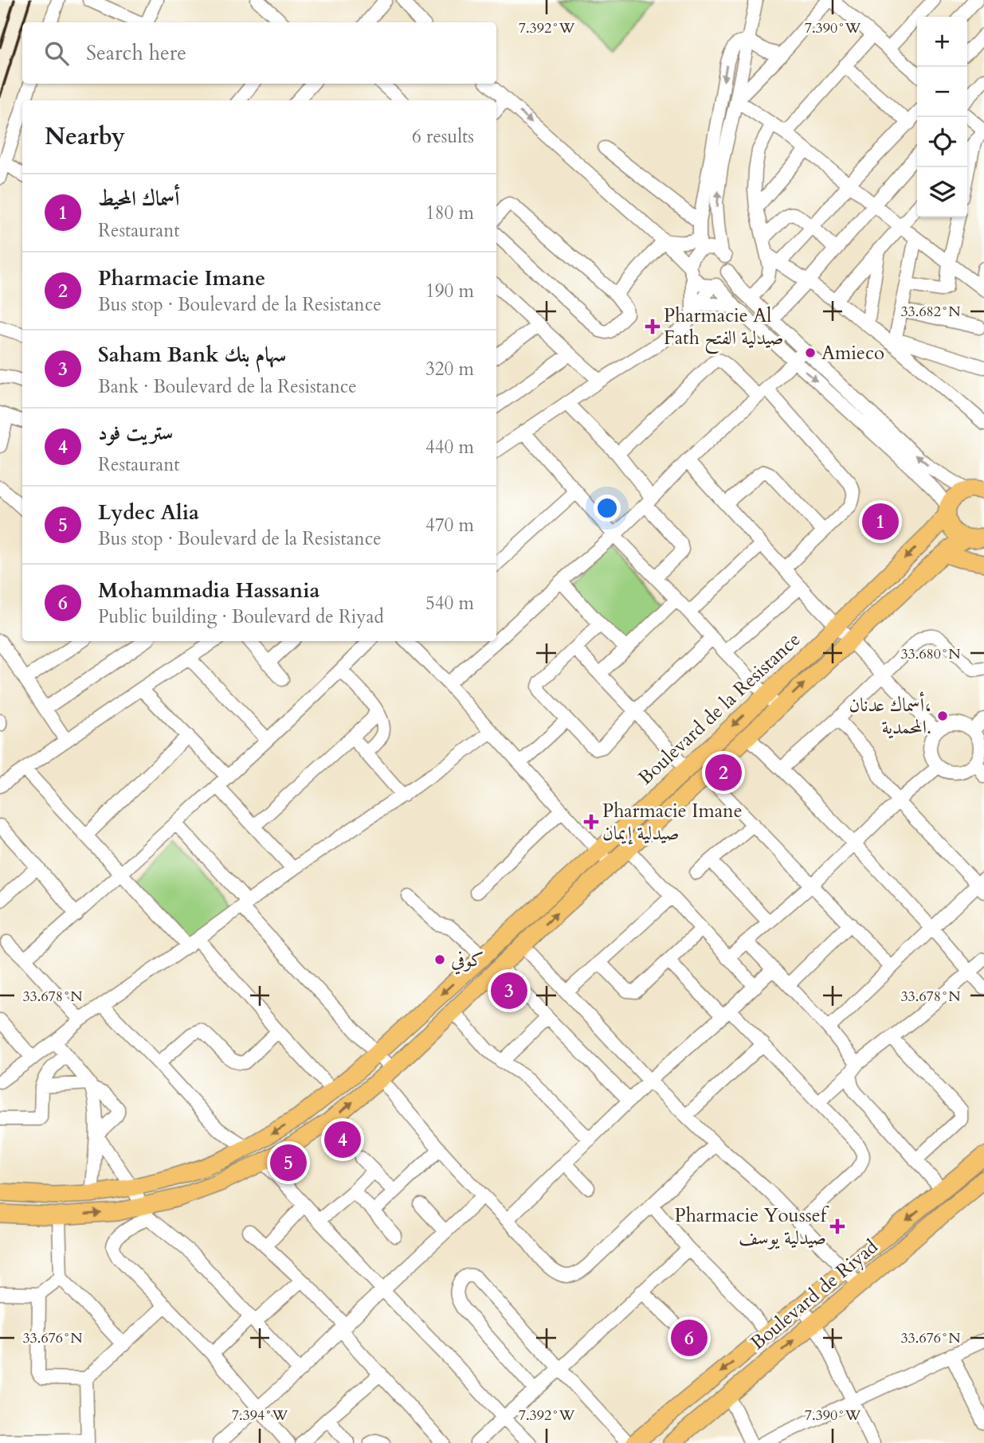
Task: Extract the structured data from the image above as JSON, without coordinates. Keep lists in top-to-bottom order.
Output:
{
  "streets": {
    "main road": ["Boulevard de la Resistance", "Boulevard de Riyad"]
  },
  "places": {
    "health": ["Pharmacie Al Fath صيدلية الفتح", "Pharmacie Imane صيدلية إيمان", "Pharmacie Youssef صيدلية يوسف"],
    "other": ["Amieco", "أسماك عدنان، المحمدية.", "كوفي"]
  },
  "page": {
    "map_buttons": ["+", "−"],
    "search": "Search here",
    "heading": ["Nearby", "6 results"],
    "list": [
      {
        "mark": "1",
        "name": "أسماك المحيط",
        "note": "Restaurant",
        "value": "180 m"
      },
      {
        "mark": "2",
        "name": "Pharmacie Imane",
        "note": "Bus stop · Boulevard de la Resistance",
        "value": "190 m"
      },
      {
        "mark": "3",
        "name": "Saham Bank سهام بنك",
        "note": "Bank · Boulevard de la Resistance",
        "value": "320 m"
      },
      {
        "mark": "4",
        "name": "ستريت فود",
        "note": "Restaurant",
        "value": "440 m"
      },
      {
        "mark": "5",
        "name": "Lydec Alia",
        "note": "Bus stop · Boulevard de la Resistance",
        "value": "470 m"
      },
      {
        "mark": "6",
        "name": "Mohammadia Hassania",
        "note": "Public building · Boulevard de Riyad",
        "value": "540 m"
      }
    ],
    "pins": [
      "1",
      "2",
      "3",
      "4",
      "5",
      "6"
    ]
  },
  "coordinates": [
    "7.392°W",
    "7.390°W",
    "33.682°N",
    "33.680°N",
    "33.678°N",
    "33.676°N",
    "7.394°W"
  ]
}
